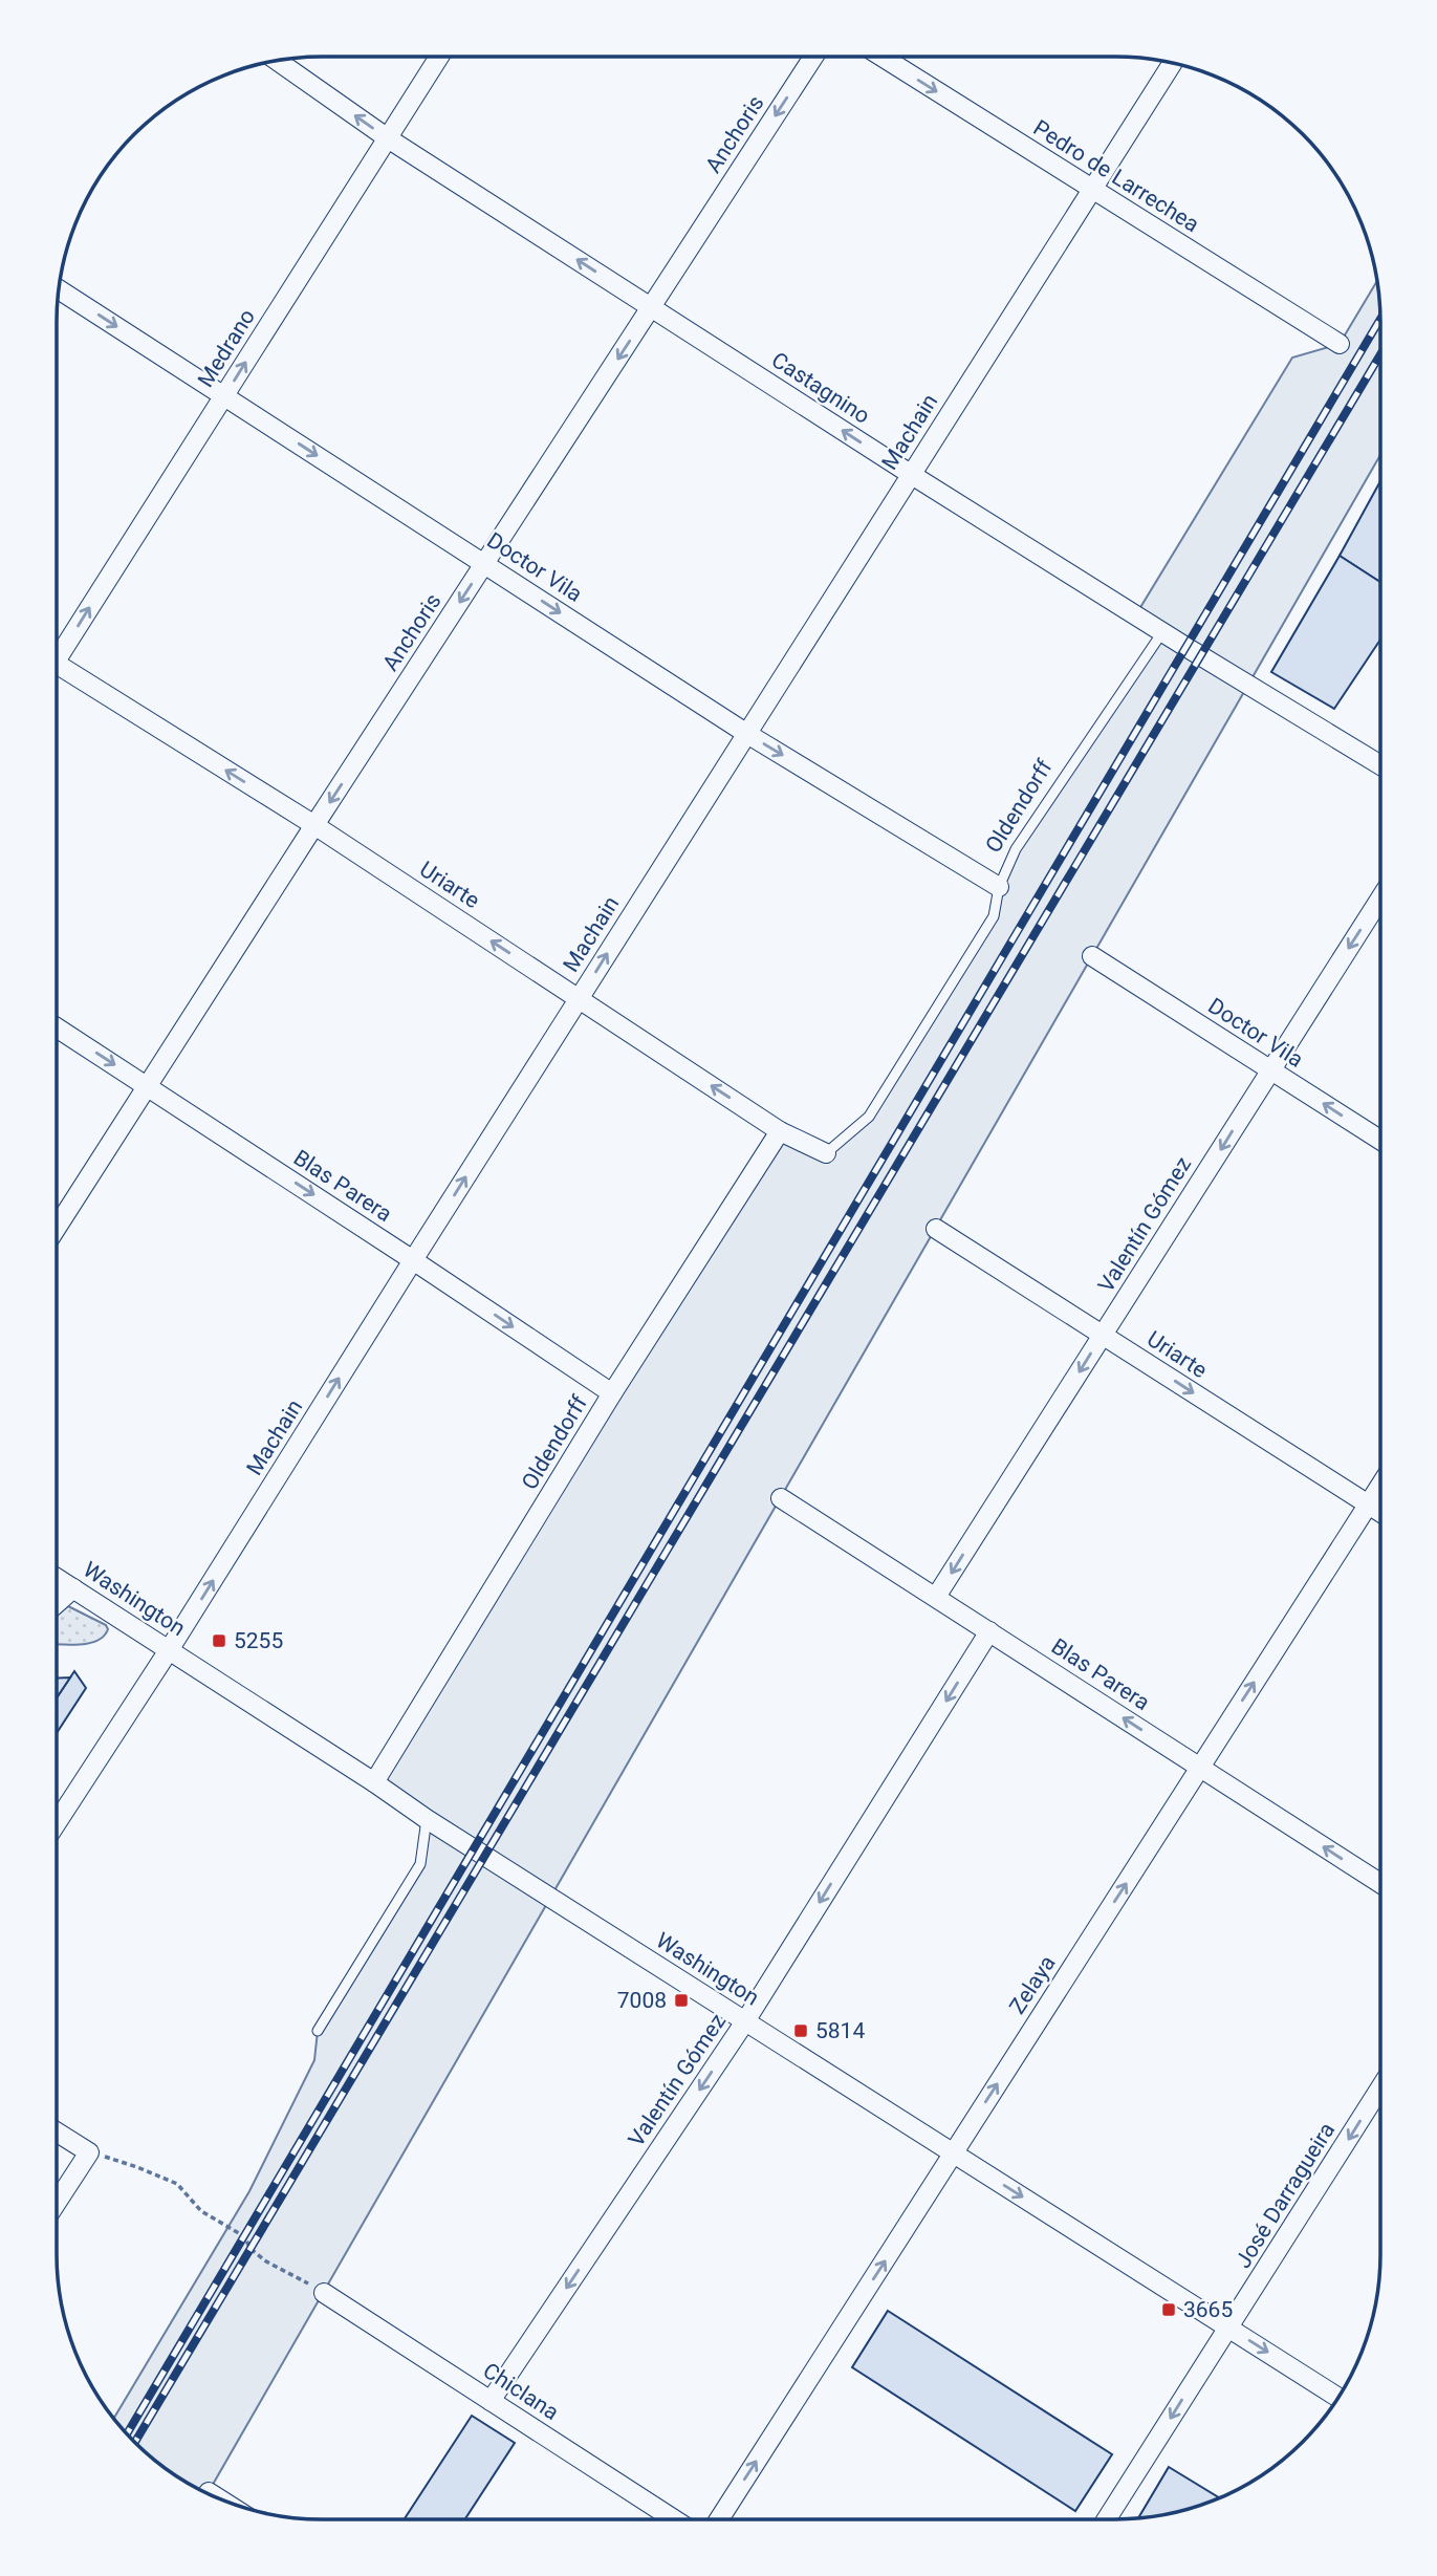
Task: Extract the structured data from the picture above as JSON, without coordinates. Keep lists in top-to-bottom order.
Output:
{
  "streets": {
    "street": [
      "Anchoris",
      "Pedro de Larrechea",
      "Medrano",
      "Castagnino",
      "Machain",
      "Doctor Vila",
      "Oldendorff",
      "Uriarte",
      "Blas Parera",
      "Valentín Gómez",
      "Washington",
      "Zelaya",
      "José Darragueira",
      "Chiclana"
    ]
  },
  "crossings": [
    ["Anchoris", "Castagnino"],
    ["Anchoris", "Doctor Vila"],
    ["Anchoris", "Uriarte"],
    ["Anchoris", "Blas Parera"],
    ["Pedro de Larrechea", "Machain"],
    ["Medrano", "Castagnino"],
    ["Medrano", "Doctor Vila"],
    ["Castagnino", "Machain"],
    ["Castagnino", "Oldendorff"],
    ["Machain", "Doctor Vila"],
    ["Machain", "Uriarte"],
    ["Machain", "Blas Parera"],
    ["Machain", "Washington"],
    ["Doctor Vila", "Oldendorff"],
    ["Doctor Vila", "Valentín Gómez"],
    ["Oldendorff", "Uriarte"],
    ["Oldendorff", "Blas Parera"],
    ["Oldendorff", "Washington"],
    ["Uriarte", "Valentín Gómez"],
    ["Uriarte", "Zelaya"],
    ["Blas Parera", "Valentín Gómez"],
    ["Blas Parera", "Zelaya"],
    ["Valentín Gómez", "Washington"],
    ["Valentín Gómez", "Chiclana"],
    ["Washington", "Zelaya"],
    ["Washington", "José Darragueira"]
  ],
  "one_way": [
    "Anchoris",
    "Pedro de Larrechea",
    "Medrano",
    "Castagnino",
    "Machain",
    "Valentín Gómez",
    "Zelaya",
    "José Darragueira"
  ],
  "places": {
    "transit": [
      "5255",
      "7008",
      "5814",
      "3665"
    ]
  }
}
